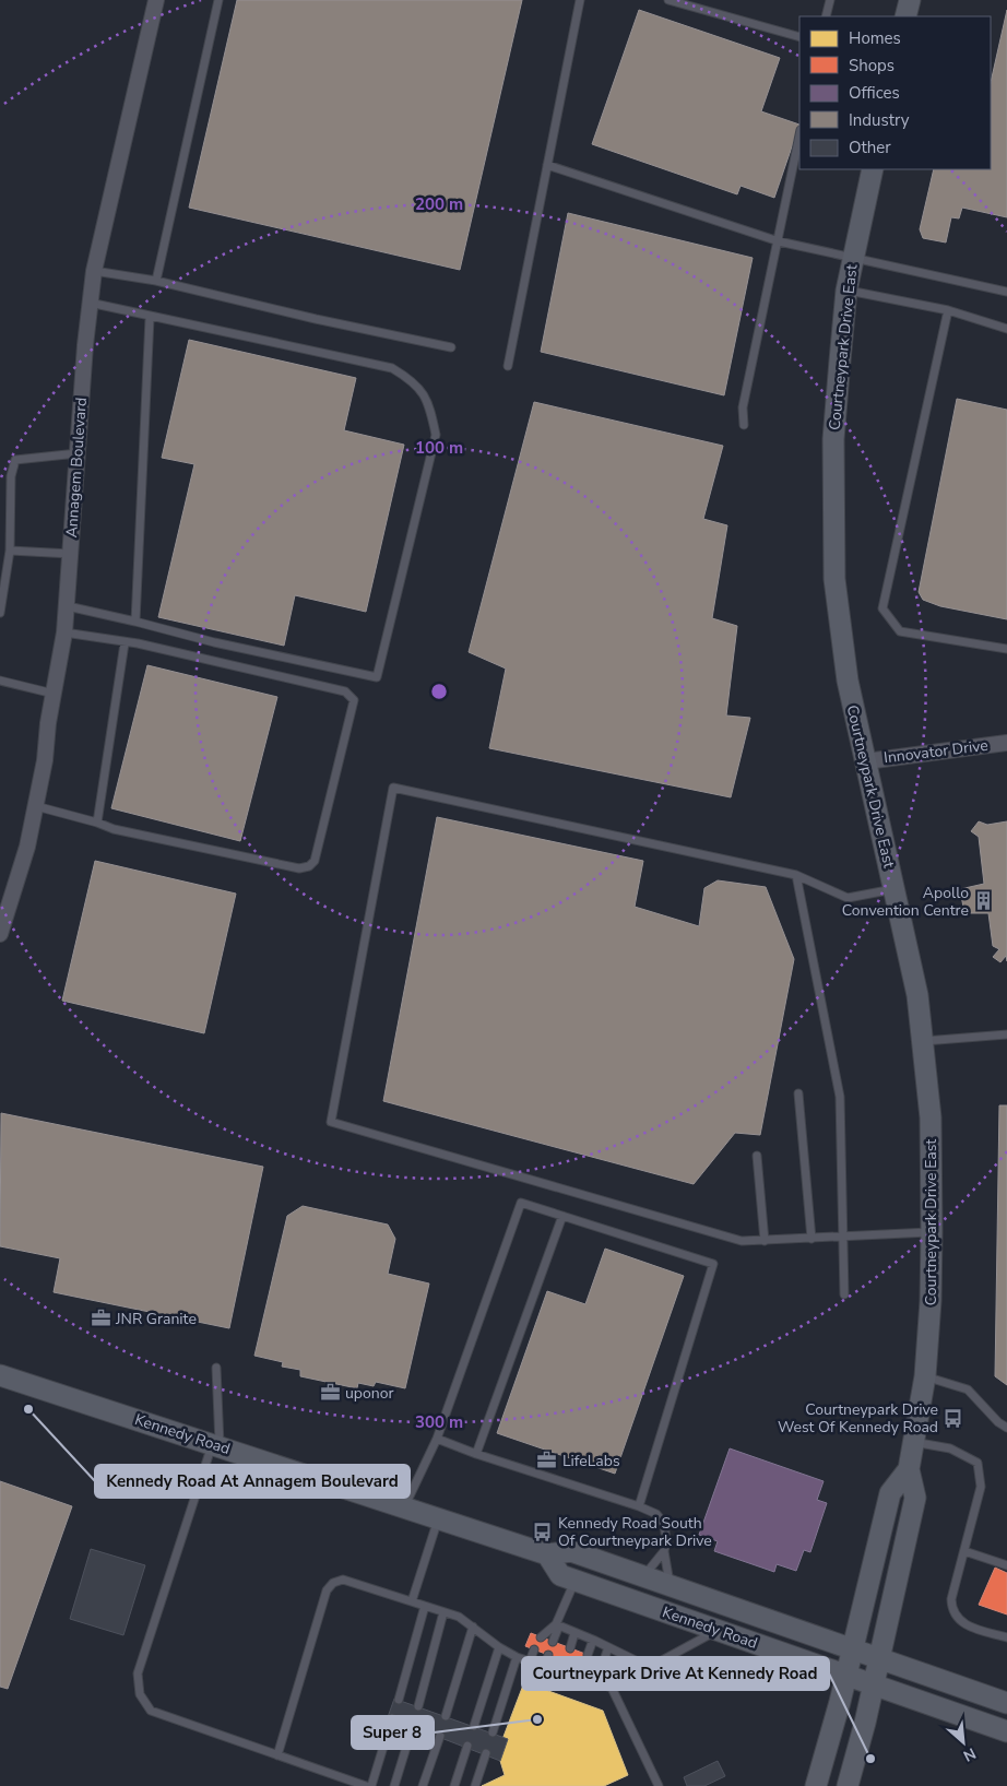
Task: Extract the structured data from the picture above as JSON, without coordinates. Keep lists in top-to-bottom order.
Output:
{
  "streets": {
    "main road": ["Courtneypark Drive East", "Kennedy Road"],
    "street": ["Annagem Boulevard", "Innovator Drive"]
  },
  "crossings": [
    ["Courtneypark Drive East", "Innovator Drive"],
    ["Courtneypark Drive East", "Kennedy Road"]
  ],
  "places": {
    "building": ["Apollo Convention Centre"],
    "office": ["JNR Granite", "uponor", "LifeLabs"],
    "other": ["Kennedy Road At Annagem Boulevard", "Super 8", "Courtneypark Drive At Kennedy Road"],
    "bus stop": ["Courtneypark Drive West Of Kennedy Road", "Kennedy Road South Of Courtneypark Drive"]
  },
  "legend": [
    "Homes",
    "Shops",
    "Offices",
    "Industry",
    "Other"
  ],
  "north": "bottom right",
  "rings": ["200 m", "100 m", "300 m"]
}
